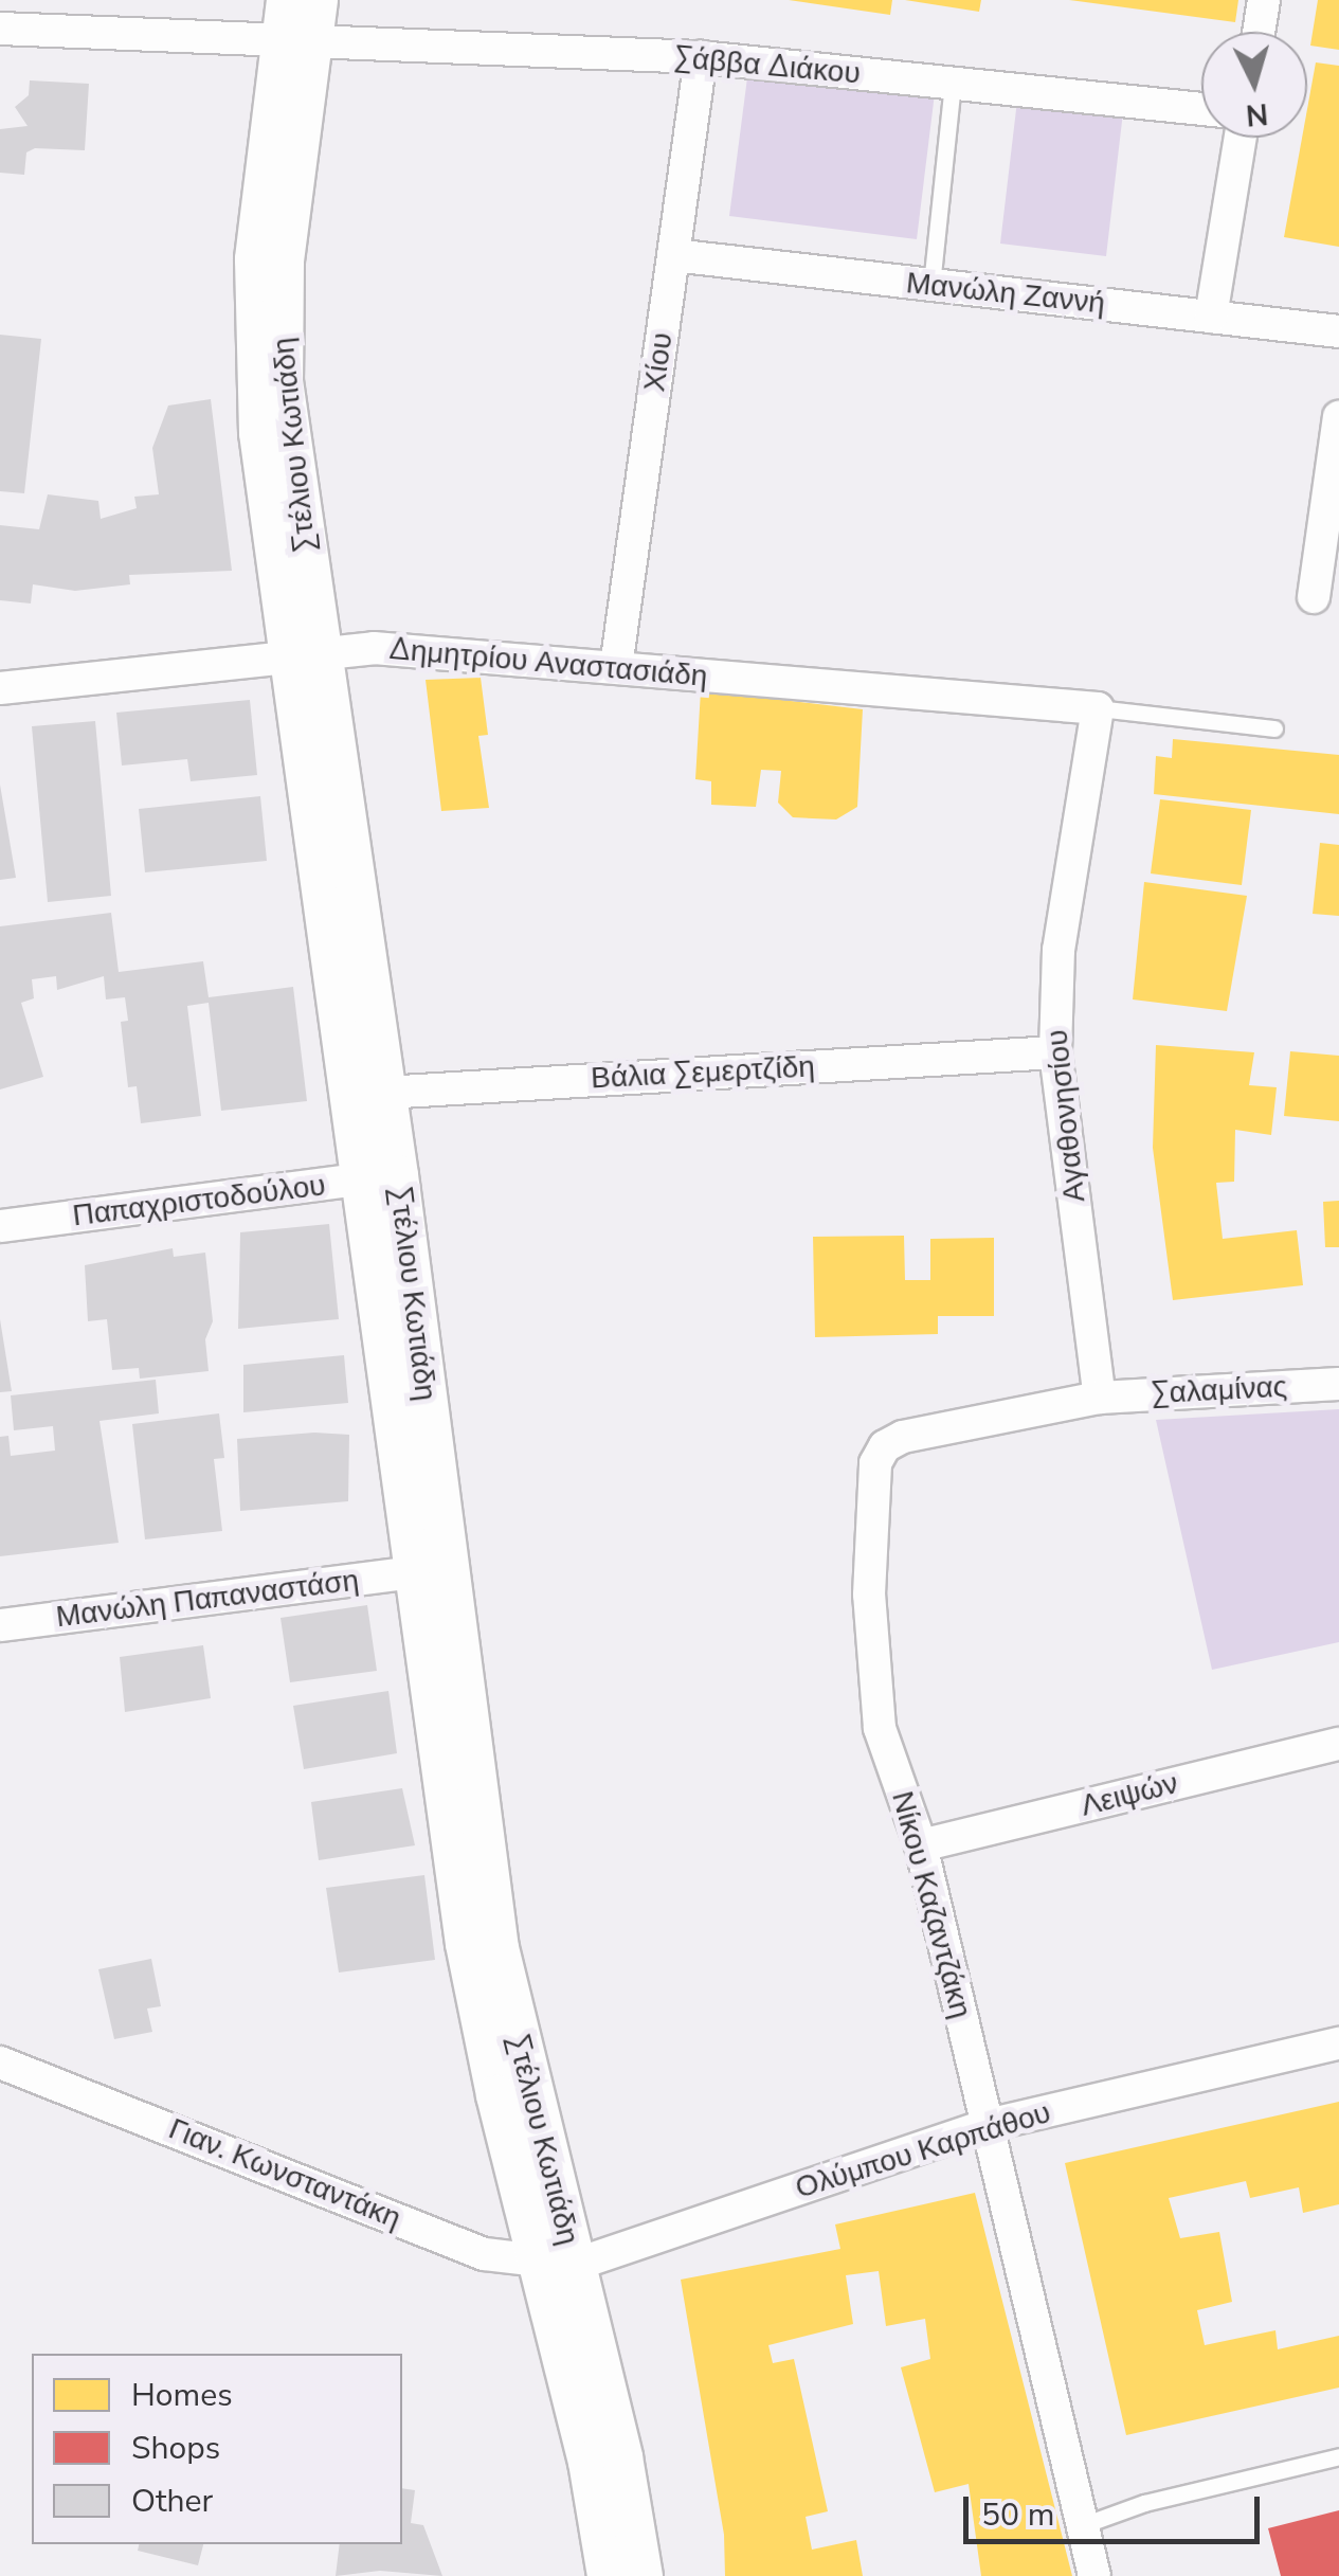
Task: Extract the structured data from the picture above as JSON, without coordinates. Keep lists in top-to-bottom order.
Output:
{
  "streets": {
    "street": [
      "Σάββα Διάκου",
      "Μανώλη Ζαννή",
      "Χίου",
      "Στέλιου Κωτιάδη",
      "Δημητρίου Αναστασιάδη",
      "Βάλια Σεμερτζίδη",
      "Αγαθονησίου",
      "Παπαχριστοδούλου",
      "Σαλαμίνας",
      "Μανώλη Παπαναστάση",
      "Λειψών",
      "Νίκου Καζαντζάκη",
      "Ολύμπου Καρπάθου",
      "Γιαν. Κωνσταντάκη"
    ]
  },
  "crossings": [
    ["Σάββα Διάκου", "Χίου"],
    ["Σάββα Διάκου", "Στέλιου Κωτιάδη"],
    ["Μανώλη Ζαννή", "Χίου"],
    ["Χίου", "Δημητρίου Αναστασιάδη"],
    ["Στέλιου Κωτιάδη", "Δημητρίου Αναστασιάδη"],
    ["Στέλιου Κωτιάδη", "Βάλια Σεμερτζίδη"],
    ["Στέλιου Κωτιάδη", "Παπαχριστοδούλου"],
    ["Στέλιου Κωτιάδη", "Μανώλη Παπαναστάση"],
    ["Στέλιου Κωτιάδη", "Ολύμπου Καρπάθου"],
    ["Στέλιου Κωτιάδη", "Γιαν. Κωνσταντάκη"],
    ["Δημητρίου Αναστασιάδη", "Αγαθονησίου"],
    ["Βάλια Σεμερτζίδη", "Αγαθονησίου"],
    ["Αγαθονησίου", "Σαλαμίνας"],
    ["Αγαθονησίου", "Νίκου Καζαντζάκη"],
    ["Σαλαμίνας", "Νίκου Καζαντζάκη"],
    ["Λειψών", "Νίκου Καζαντζάκη"],
    ["Νίκου Καζαντζάκη", "Ολύμπου Καρπάθου"],
    ["Ολύμπου Καρπάθου", "Γιαν. Κωνσταντάκη"]
  ],
  "legend": ["Homes", "Shops", "Other"],
  "scale_bar": "50 m",
  "north": "bottom"
}
